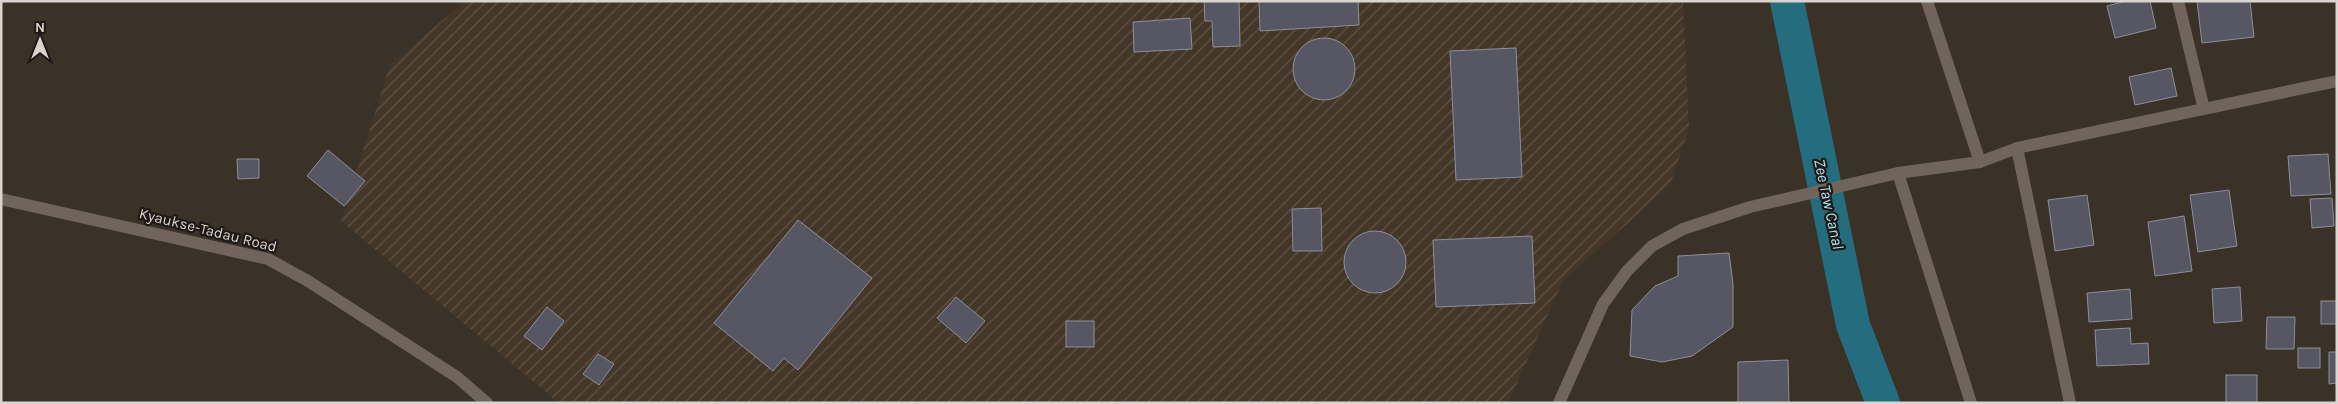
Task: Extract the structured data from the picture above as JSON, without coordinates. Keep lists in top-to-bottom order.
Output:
{
  "streets": {
    "street": ["Kyaukse-Tadau Road"]
  },
  "water": ["Zee Taw Canal"],
  "north": "top"
}
